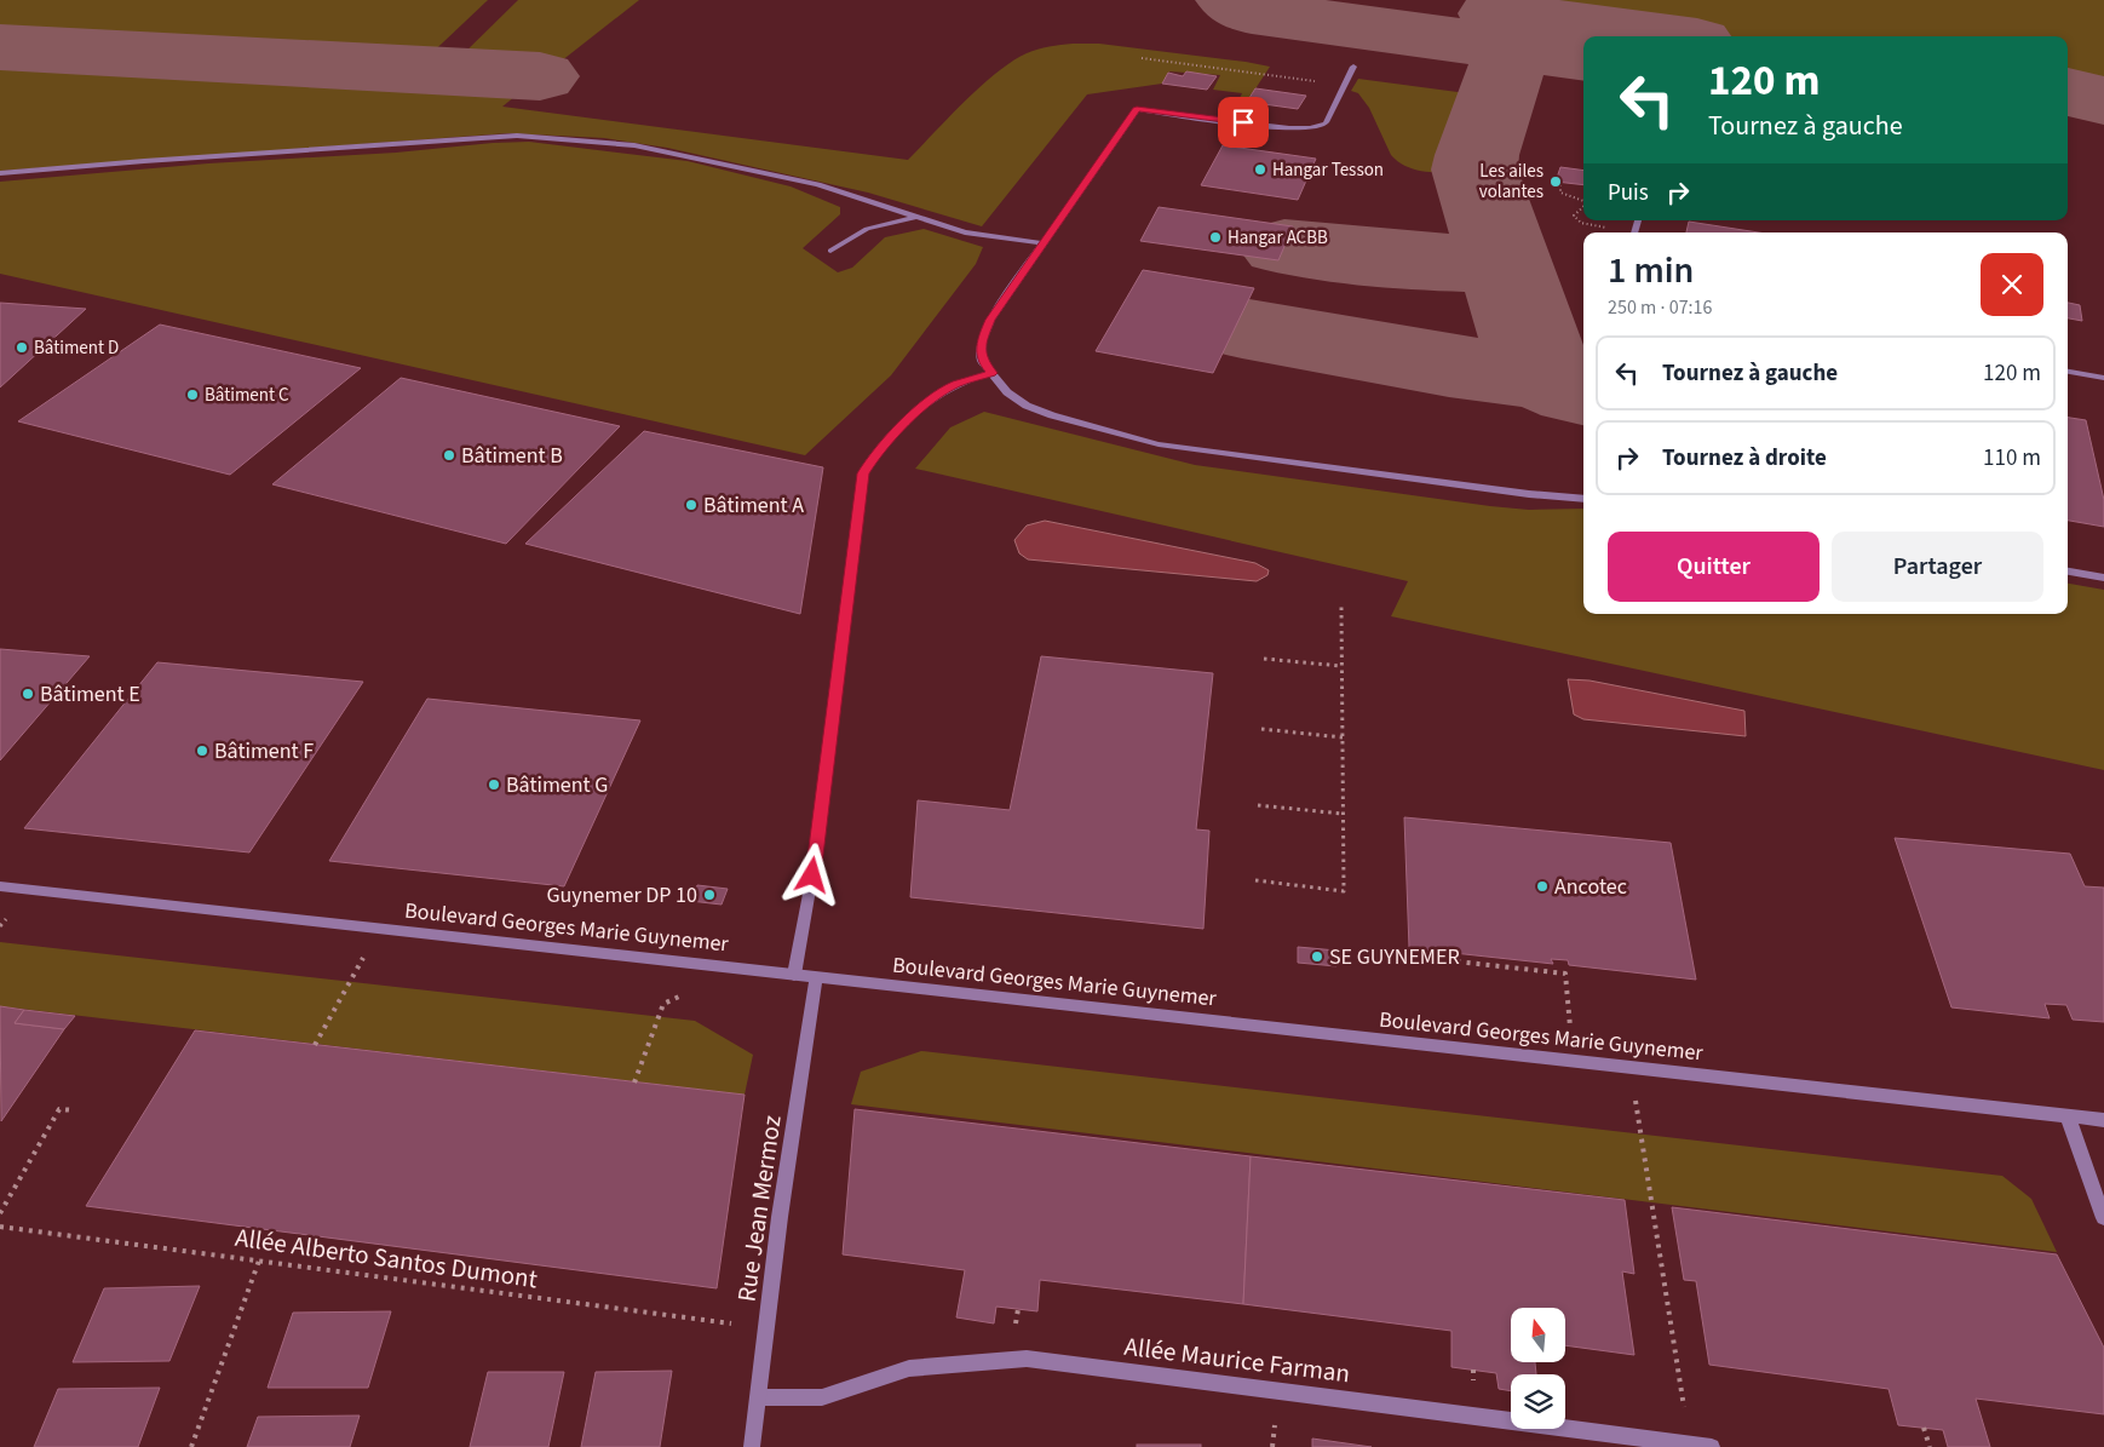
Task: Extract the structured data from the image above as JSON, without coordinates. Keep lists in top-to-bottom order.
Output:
{
  "streets": {
    "street": ["Boulevard Georges Marie Guynemer", "Rue Jean Mermoz", "Allée Maurice Farman"],
    "path": ["Allée Alberto Santos Dumont"]
  },
  "crossings": [
    ["Boulevard Georges Marie Guynemer", "Rue Jean Mermoz"],
    ["Rue Jean Mermoz", "Allée Alberto Santos Dumont"],
    ["Rue Jean Mermoz", "Allée Maurice Farman"]
  ],
  "places": [
    "Hangar Tesson",
    "Les ailes volantes",
    "Hangar ACBB",
    "Bâtiment D",
    "Bâtiment C",
    "Bâtiment B",
    "Bâtiment A",
    "Bâtiment E",
    "Bâtiment F",
    "Bâtiment G",
    "Ancotec",
    "Guynemer DP 10",
    "SE GUYNEMER"
  ],
  "north": "top",
  "page": {
    "turn": ["120 m", "Tournez à gauche"],
    "then": "Puis",
    "heading": ["1 min", "250 m · 07:16"],
    "list": [
      {
        "name": "Tournez à gauche",
        "value": "120 m"
      },
      {
        "name": "Tournez à droite",
        "value": "110 m"
      }
    ],
    "buttons": ["Quitter", "Partager"]
  }
}
